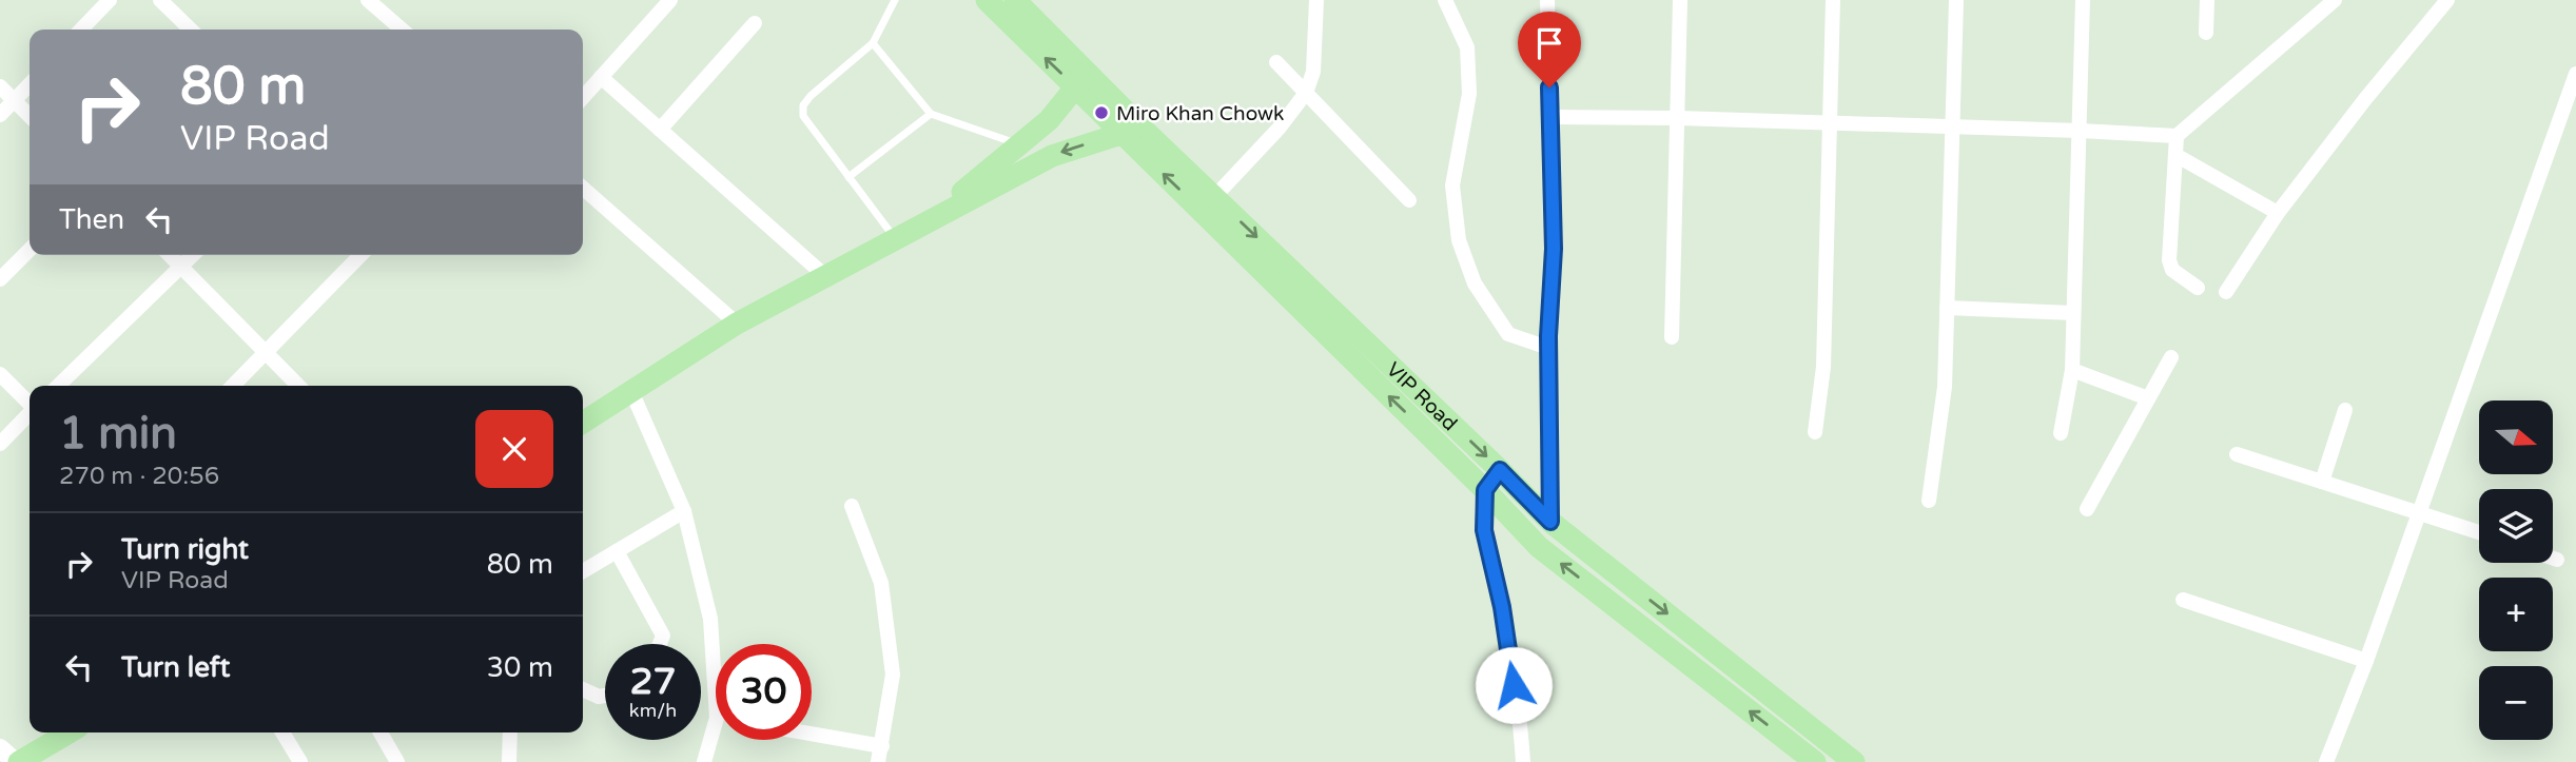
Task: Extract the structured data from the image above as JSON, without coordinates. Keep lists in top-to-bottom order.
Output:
{
  "streets": {
    "main road": ["VIP Road"]
  },
  "places": ["Miro Khan Chowk"],
  "north": "right",
  "page": {
    "turn": ["80 m", "VIP Road"],
    "then": "Then",
    "heading": ["1 min", "270 m · 20:56"],
    "map_buttons": ["+", "−"],
    "list": [
      {
        "name": "Turn right",
        "note": "VIP Road",
        "value": "80 m"
      },
      {
        "name": "Turn left",
        "value": "30 m"
      }
    ],
    "speed": "27 km/h",
    "limit": "30"
  }
}
